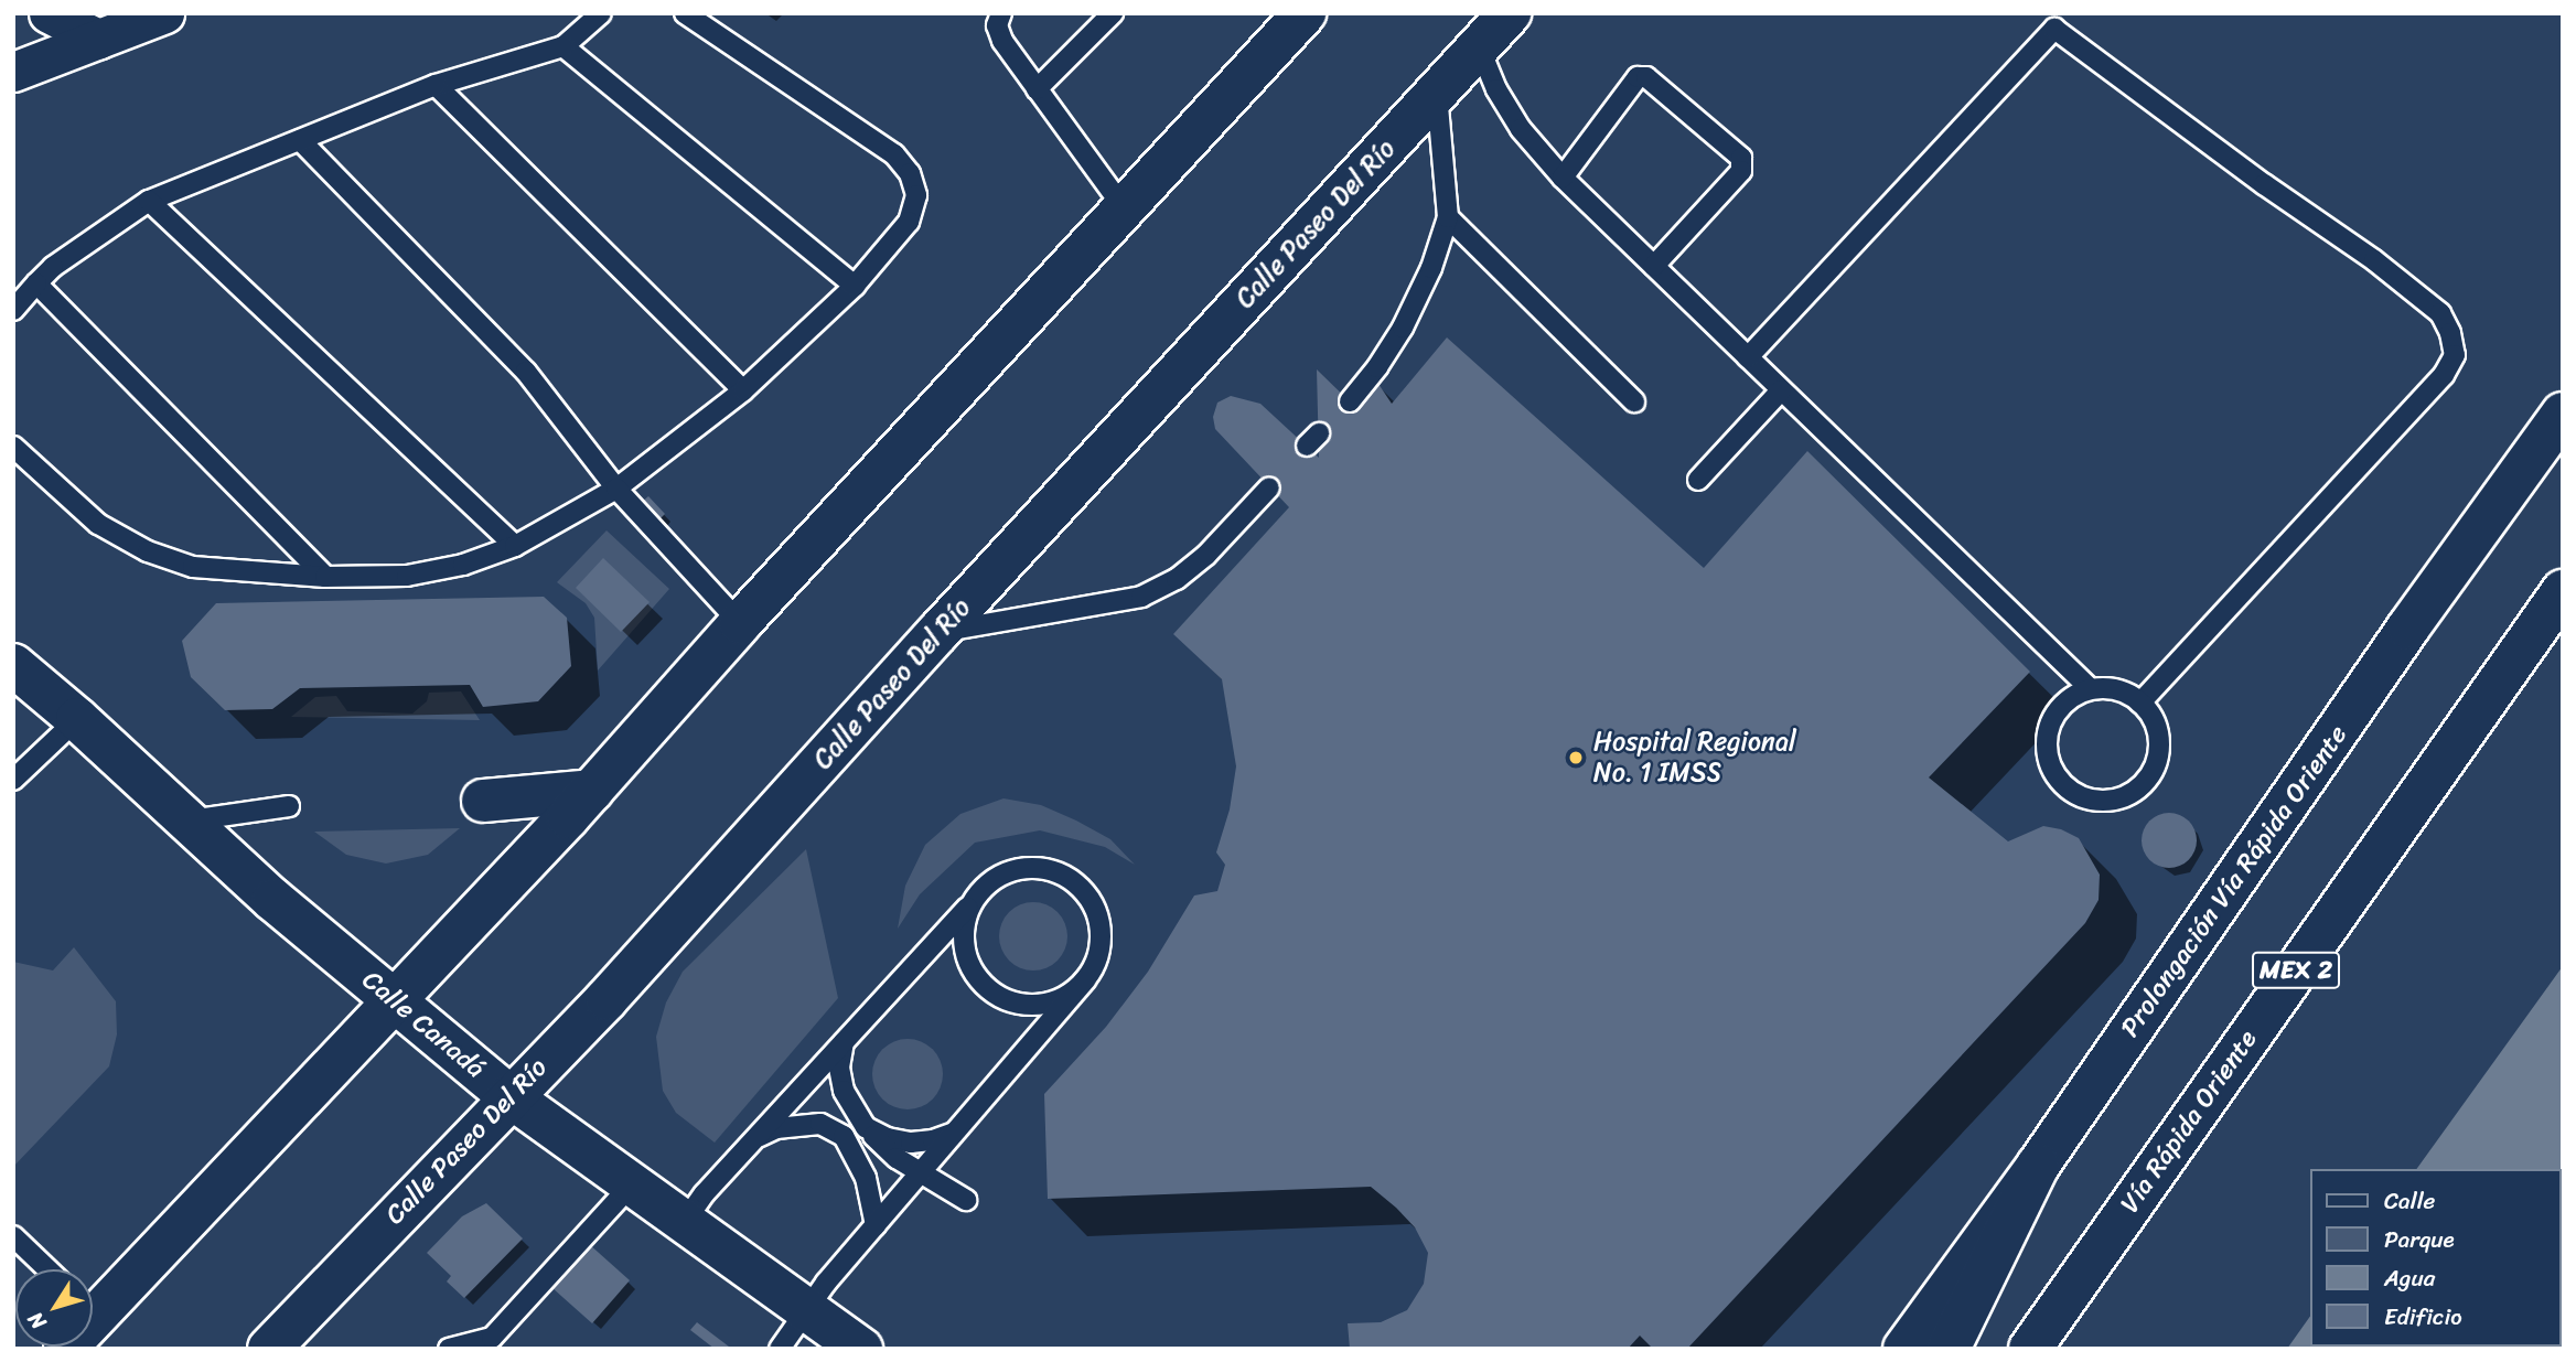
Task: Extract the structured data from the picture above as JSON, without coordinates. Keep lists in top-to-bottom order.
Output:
{
  "streets": {
    "main road": [
      "Calle Paseo Del Río",
      "Prolongación Vía Rápida Oriente",
      "MEX 2",
      "Calle Canadá",
      "Vía Rápida Oriente"
    ]
  },
  "crossings": [
    ["Calle Paseo Del Río", "Calle Canadá"]
  ],
  "places": ["Hospital Regional No. 1 IMSS"],
  "legend": [
    "Calle",
    "Parque",
    "Agua",
    "Edificio"
  ],
  "north": "bottom left"
}
